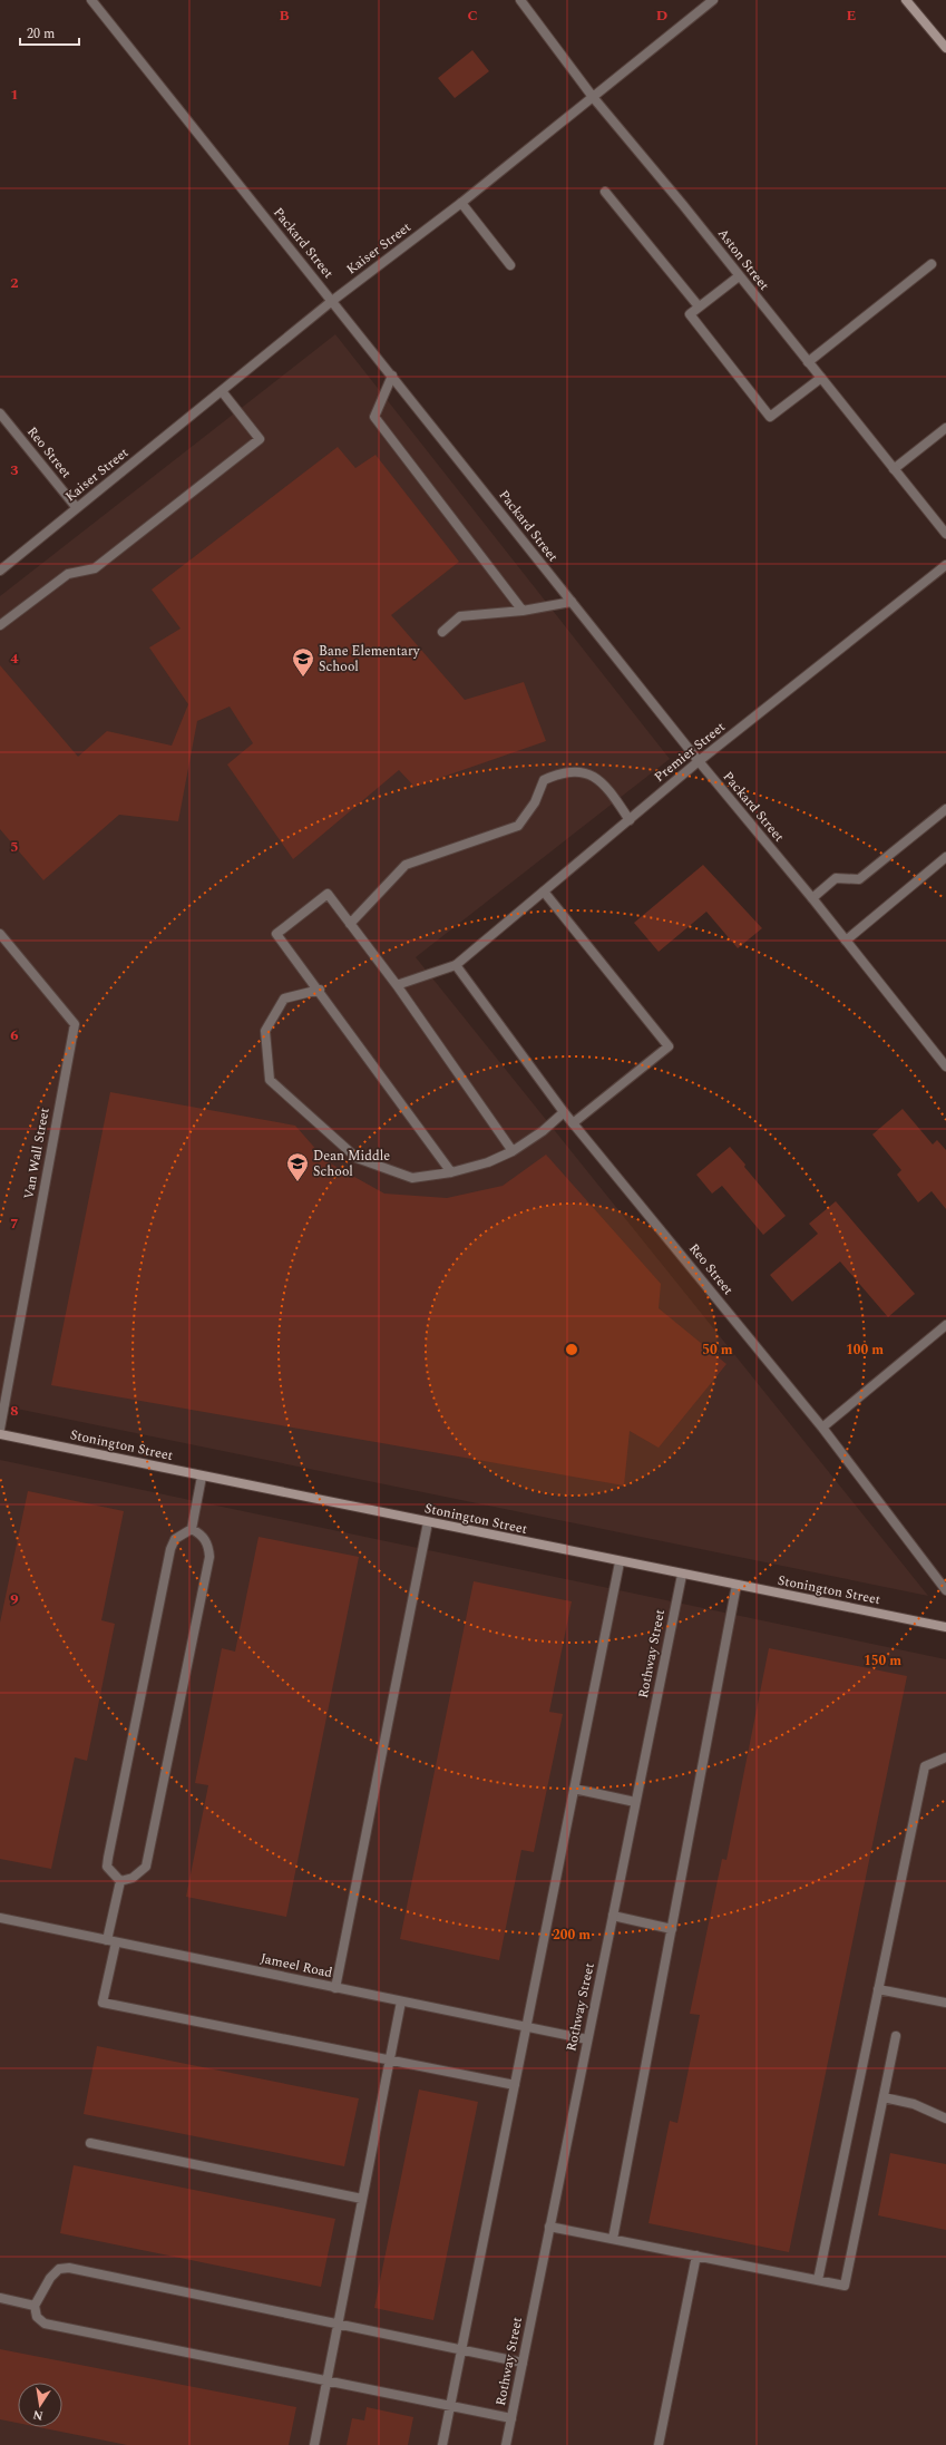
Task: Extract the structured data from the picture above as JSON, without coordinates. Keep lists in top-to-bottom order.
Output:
{
  "streets": {
    "street": [
      "Packard Street",
      "Kaiser Street",
      "Aston Street",
      "Reo Street",
      "Premier Street",
      "Van Wall Street",
      "Stonington Street",
      "Rothway Street",
      "Jameel Road"
    ]
  },
  "crossings": [
    ["Packard Street", "Kaiser Street"],
    ["Packard Street", "Premier Street"],
    ["Kaiser Street", "Aston Street"],
    ["Kaiser Street", "Reo Street"],
    ["Reo Street", "Premier Street"],
    ["Stonington Street", "Rothway Street"],
    ["Rothway Street", "Jameel Road"]
  ],
  "places": {
    "school or university": ["Bane Elementary School", "Dean Middle School"]
  },
  "scale_bar": "20 m",
  "north": "bottom",
  "grid": {
    "columns": [
      "B",
      "C",
      "D",
      "E"
    ],
    "rows": [
      "1",
      "2",
      "3",
      "4",
      "5",
      "6",
      "7",
      "8",
      "9"
    ]
  },
  "rings": [
    "50 m",
    "100 m",
    "150 m",
    "200 m"
  ]
}
